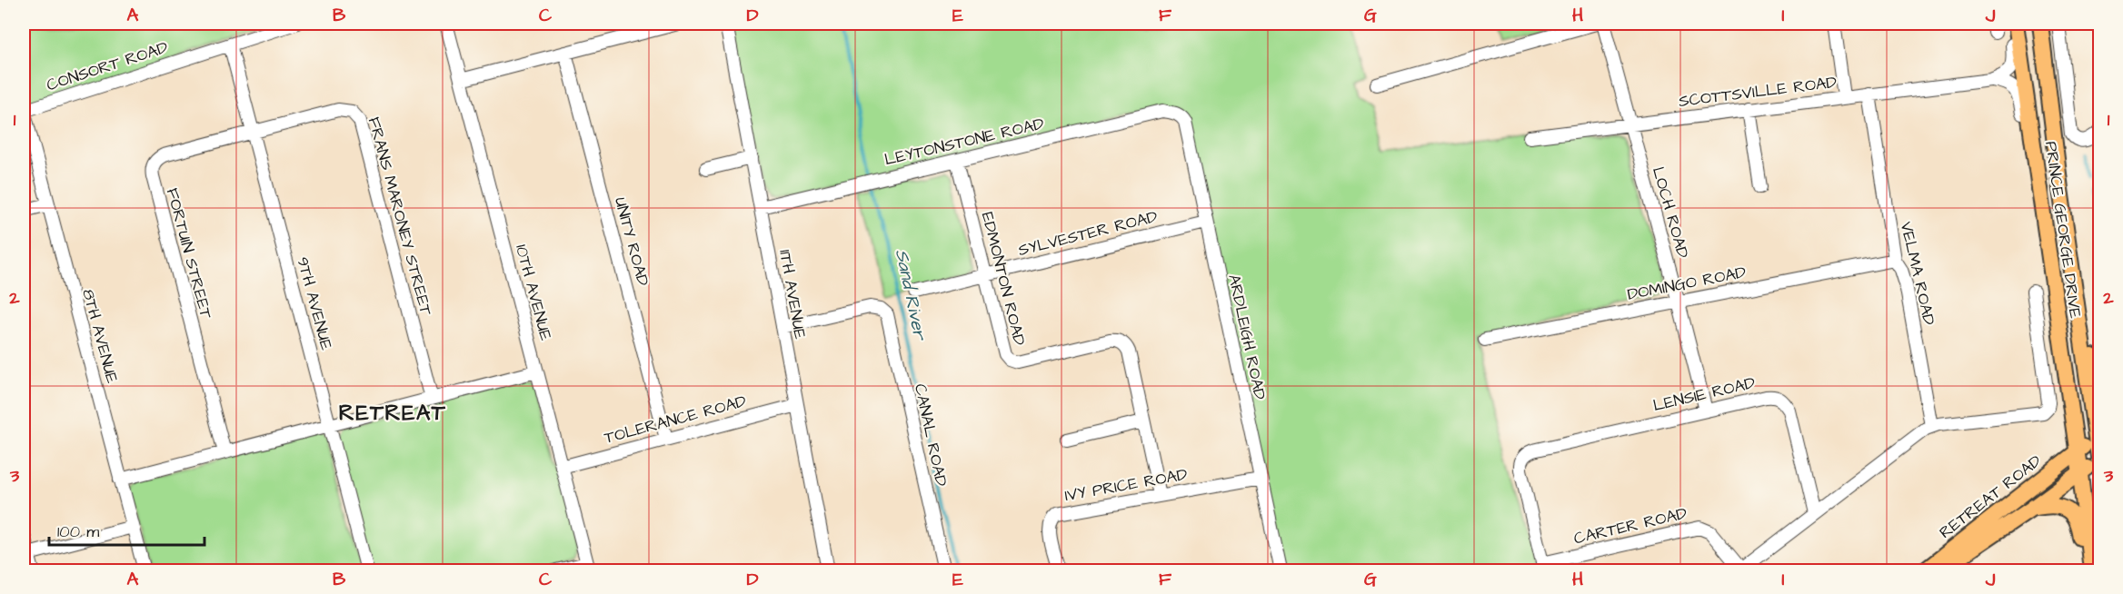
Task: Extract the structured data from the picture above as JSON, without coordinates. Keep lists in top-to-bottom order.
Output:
{
  "streets": {
    "main road": ["PRINCE GEORGE DRIVE", "RETREAT ROAD"],
    "street": [
      "CONSORT ROAD",
      "SCOTTSVILLE ROAD",
      "LEYTONSTONE ROAD",
      "LOCH ROAD",
      "FRANS MARONEY STREET",
      "SYLVESTER ROAD",
      "UNITY ROAD",
      "FORTUIN STREET",
      "VELMA ROAD",
      "EDMONTON ROAD",
      "DOMINGO ROAD",
      "10TH AVENUE",
      "11TH AVENUE",
      "9TH AVENUE",
      "8TH AVENUE",
      "ARDLEIGH ROAD",
      "LENSIE ROAD",
      "TOLERANCE ROAD",
      "CANAL ROAD",
      "IVY PRICE ROAD",
      "CARTER ROAD"
    ]
  },
  "crossings": [
    ["CONSORT ROAD", "9TH AVENUE"],
    ["CONSORT ROAD", "8TH AVENUE"],
    ["SCOTTSVILLE ROAD", "LOCH ROAD"],
    ["SCOTTSVILLE ROAD", "PRINCE GEORGE DRIVE"],
    ["SCOTTSVILLE ROAD", "VELMA ROAD"],
    ["LEYTONSTONE ROAD", "EDMONTON ROAD"],
    ["LEYTONSTONE ROAD", "11TH AVENUE"],
    ["LEYTONSTONE ROAD", "ARDLEIGH ROAD"],
    ["LOCH ROAD", "DOMINGO ROAD"],
    ["LOCH ROAD", "LENSIE ROAD"],
    ["FRANS MARONEY STREET", "FORTUIN STREET"],
    ["FRANS MARONEY STREET", "9TH AVENUE"],
    ["PRINCE GEORGE DRIVE", "RETREAT ROAD"],
    ["SYLVESTER ROAD", "EDMONTON ROAD"],
    ["SYLVESTER ROAD", "ARDLEIGH ROAD"],
    ["UNITY ROAD", "TOLERANCE ROAD"],
    ["FORTUIN STREET", "9TH AVENUE"],
    ["VELMA ROAD", "DOMINGO ROAD"],
    ["EDMONTON ROAD", "IVY PRICE ROAD"],
    ["10TH AVENUE", "TOLERANCE ROAD"],
    ["11TH AVENUE", "TOLERANCE ROAD"],
    ["11TH AVENUE", "CANAL ROAD"],
    ["ARDLEIGH ROAD", "IVY PRICE ROAD"],
    ["LENSIE ROAD", "CARTER ROAD"]
  ],
  "districts": ["RETREAT"],
  "water": ["Sand River"],
  "scale_bar": "100 m",
  "grid": {
    "columns": [
      "A",
      "B",
      "C",
      "D",
      "E",
      "F",
      "G",
      "H",
      "I",
      "J"
    ],
    "rows": ["1", "2", "3"]
  }
}
